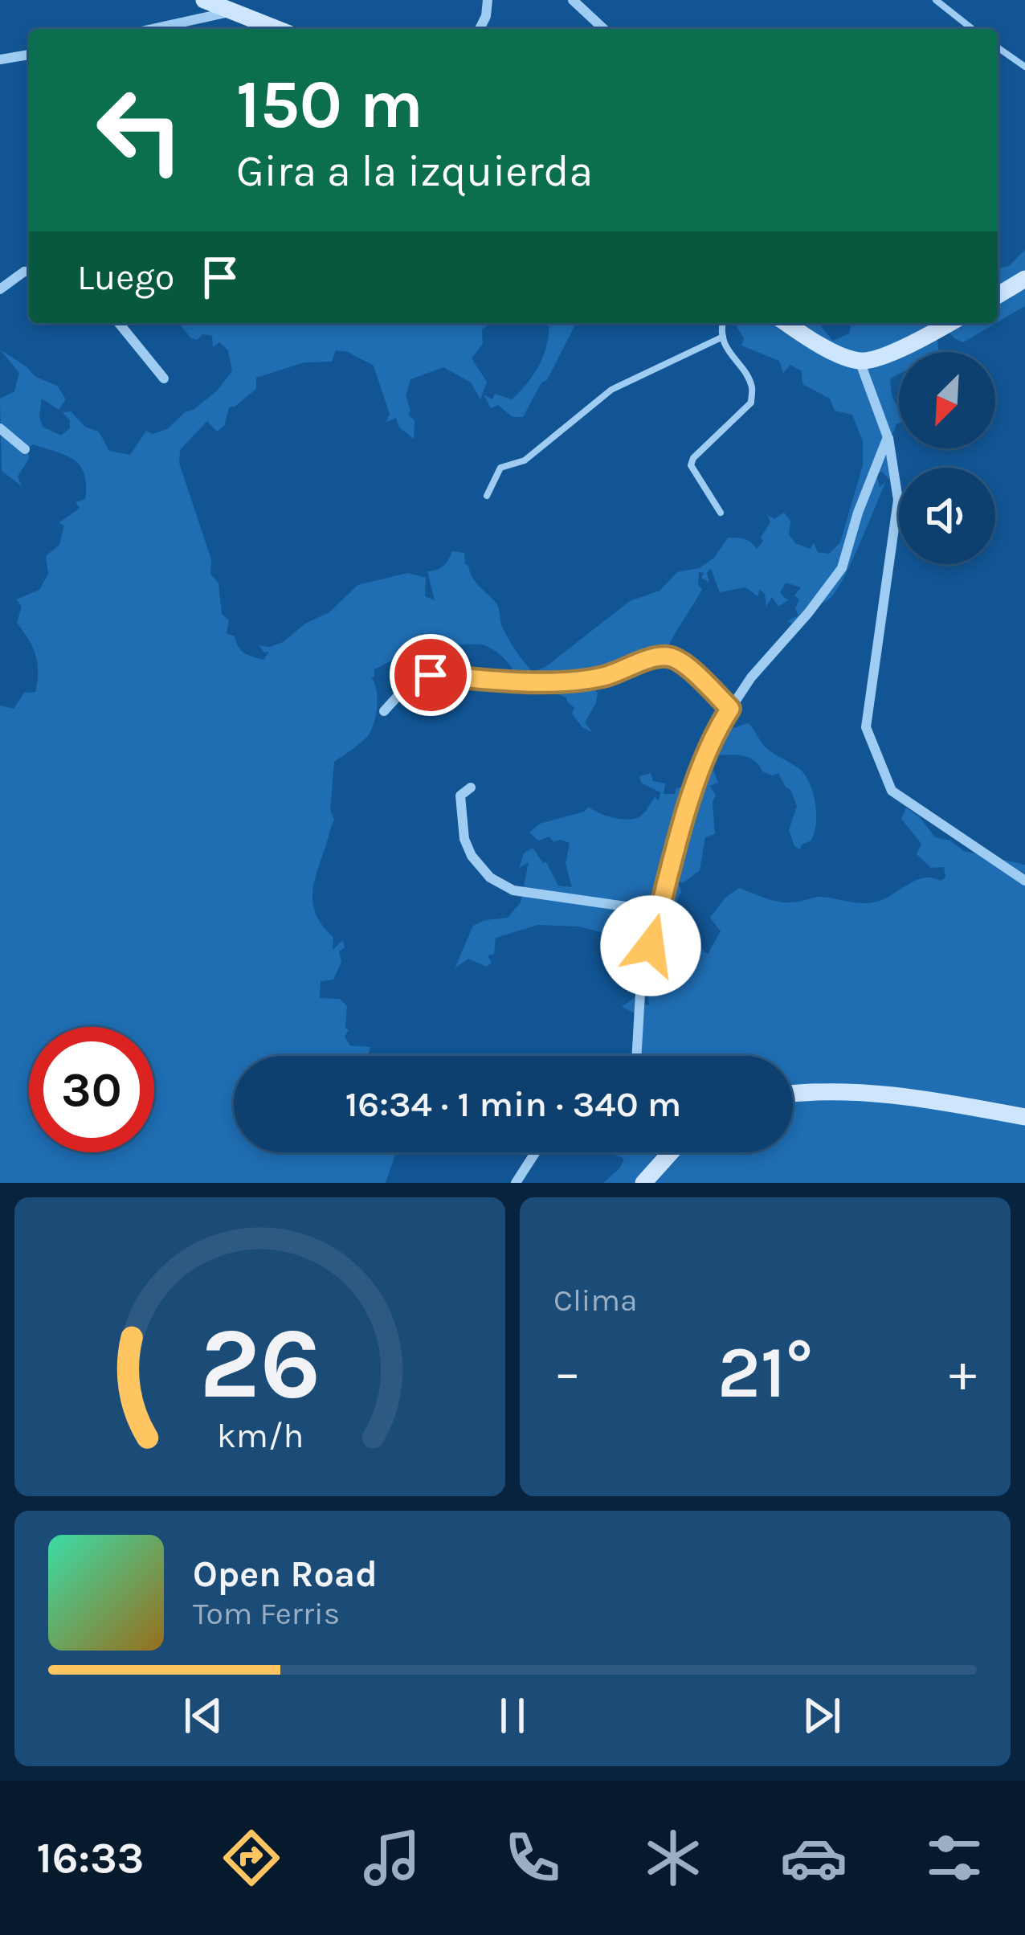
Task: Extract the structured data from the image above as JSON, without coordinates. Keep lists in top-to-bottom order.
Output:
{
  "north": "bottom left",
  "page": {
    "turn": ["150 m", "Gira a la izquierda"],
    "then": "Luego",
    "limit": "30",
    "trip": "16:34 · 1 min · 340 m",
    "tile": "Clima",
    "heat": ["−", "21°", "+"],
    "song": ["Open Road", "Tom Ferris"],
    "tabs": "16:33",
    "gauge": ["26", "km/h"]
  }
}
